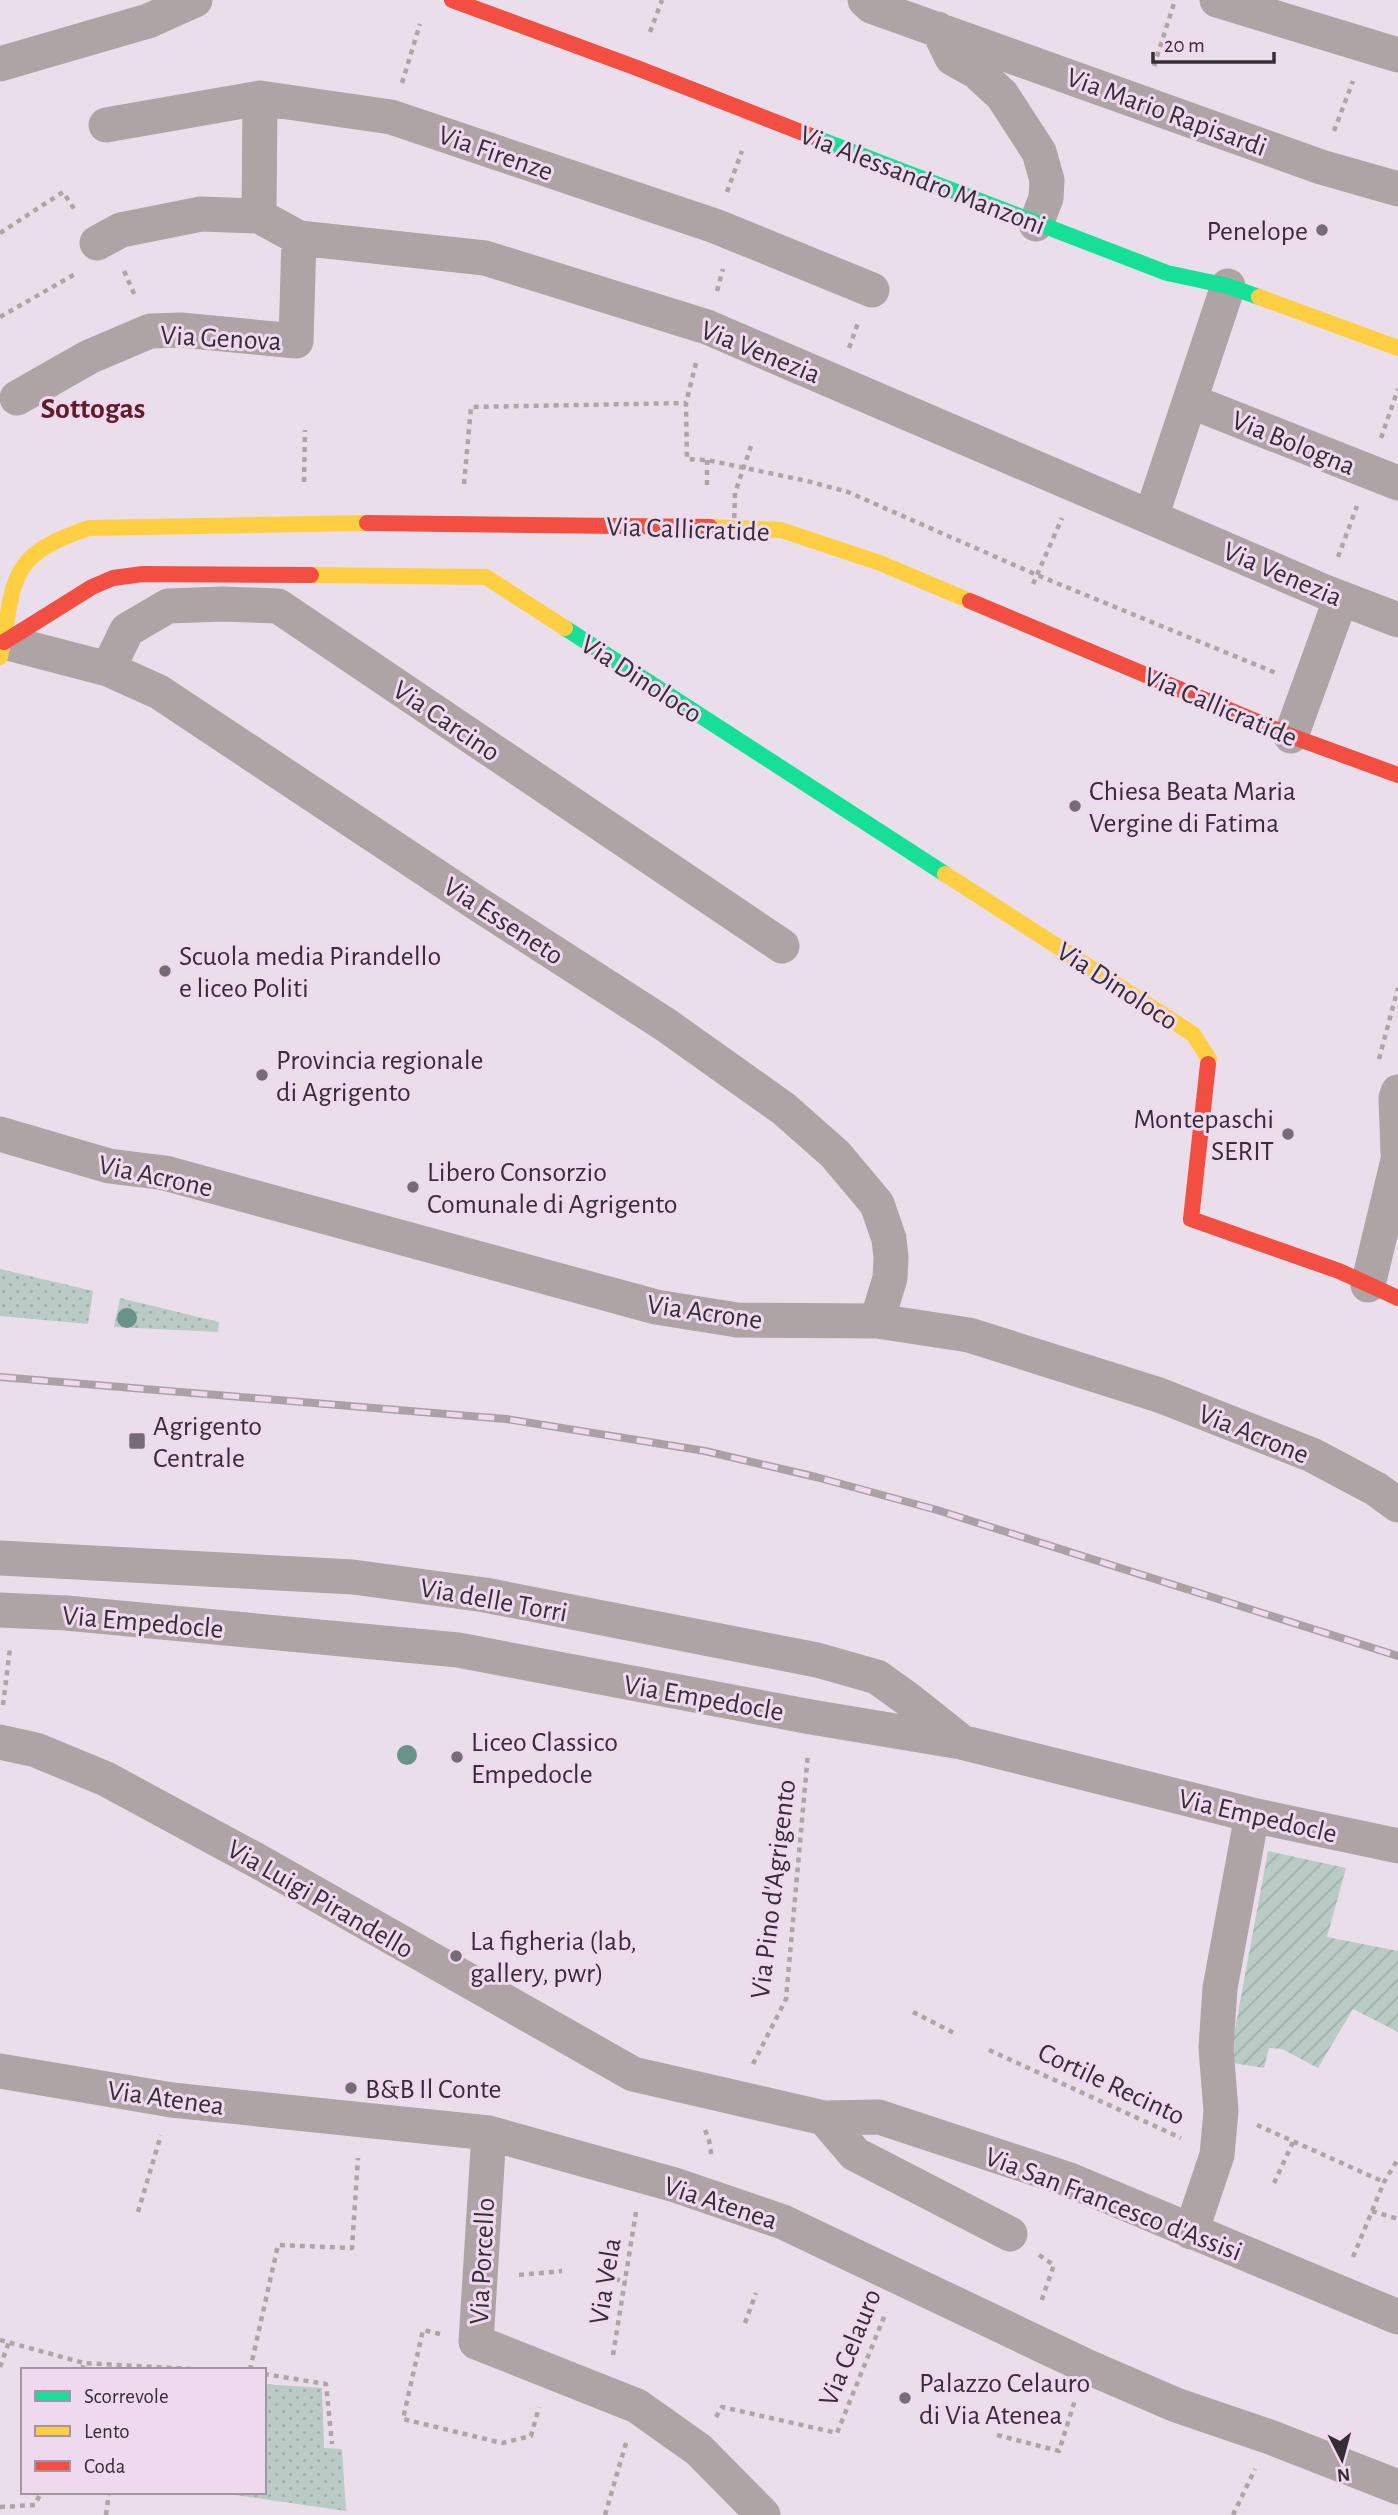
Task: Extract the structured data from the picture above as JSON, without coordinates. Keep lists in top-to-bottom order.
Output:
{
  "streets": {
    "street": [
      "Via Mario Rapisardi",
      "Via Firenze",
      "Via Alessandro Manzoni",
      "Via Genova",
      "Via Venezia",
      "Via Bologna",
      "Via Callicratide",
      "Via Dinoloco",
      "Via Carcino",
      "Via Esseneto",
      "Via Acrone",
      "Via delle Torri",
      "Via Empedocle",
      "Via Luigi Pirandello",
      "Via Atenea",
      "Via San Francesco d'Assisi",
      "Via Porcello"
    ],
    "path": [
      "Via Pino d'Agrigento",
      "Cortile Recinto",
      "Via Vela",
      "Via Celauro"
    ]
  },
  "crossings": [
    ["Via Genova", "Via Venezia"],
    ["Via Callicratide", "Via Dinoloco"],
    ["Via Callicratide", "Via Esseneto"],
    ["Via Dinoloco", "Via Esseneto"],
    ["Via Carcino", "Via Esseneto"],
    ["Via Esseneto", "Via Acrone"],
    ["Via delle Torri", "Via Empedocle"],
    ["Via Empedocle", "Via Pino d'Agrigento"],
    ["Via Pino d'Agrigento", "Via San Francesco d'Assisi"],
    ["Via Luigi Pirandello", "Via San Francesco d'Assisi"],
    ["Via Atenea", "Via Porcello"],
    ["Via Atenea", "Via Vela"],
    ["Via Atenea", "Via Celauro"],
    ["Via Porcello", "Via Vela"],
    ["Via Porcello", "Via Celauro"]
  ],
  "districts": ["Sottogas"],
  "places": {
    "other": [
      "Penelope",
      "Chiesa Beata Maria Vergine di Fatima",
      "Scuola media Pirandello e liceo Politi",
      "Provincia regionale di Agrigento",
      "Montepaschi SERIT",
      "Libero Consorzio Comunale di Agrigento",
      "Liceo Classico Empedocle",
      "La figheria (lab, gallery, pwr)",
      "B&B Il Conte",
      "Palazzo Celauro di Via Atenea"
    ],
    "transit": ["Agrigento Centrale"]
  },
  "legend": ["Scorrevole", "Lento", "Coda"],
  "scale_bar": "20 m",
  "north": "bottom"
}
